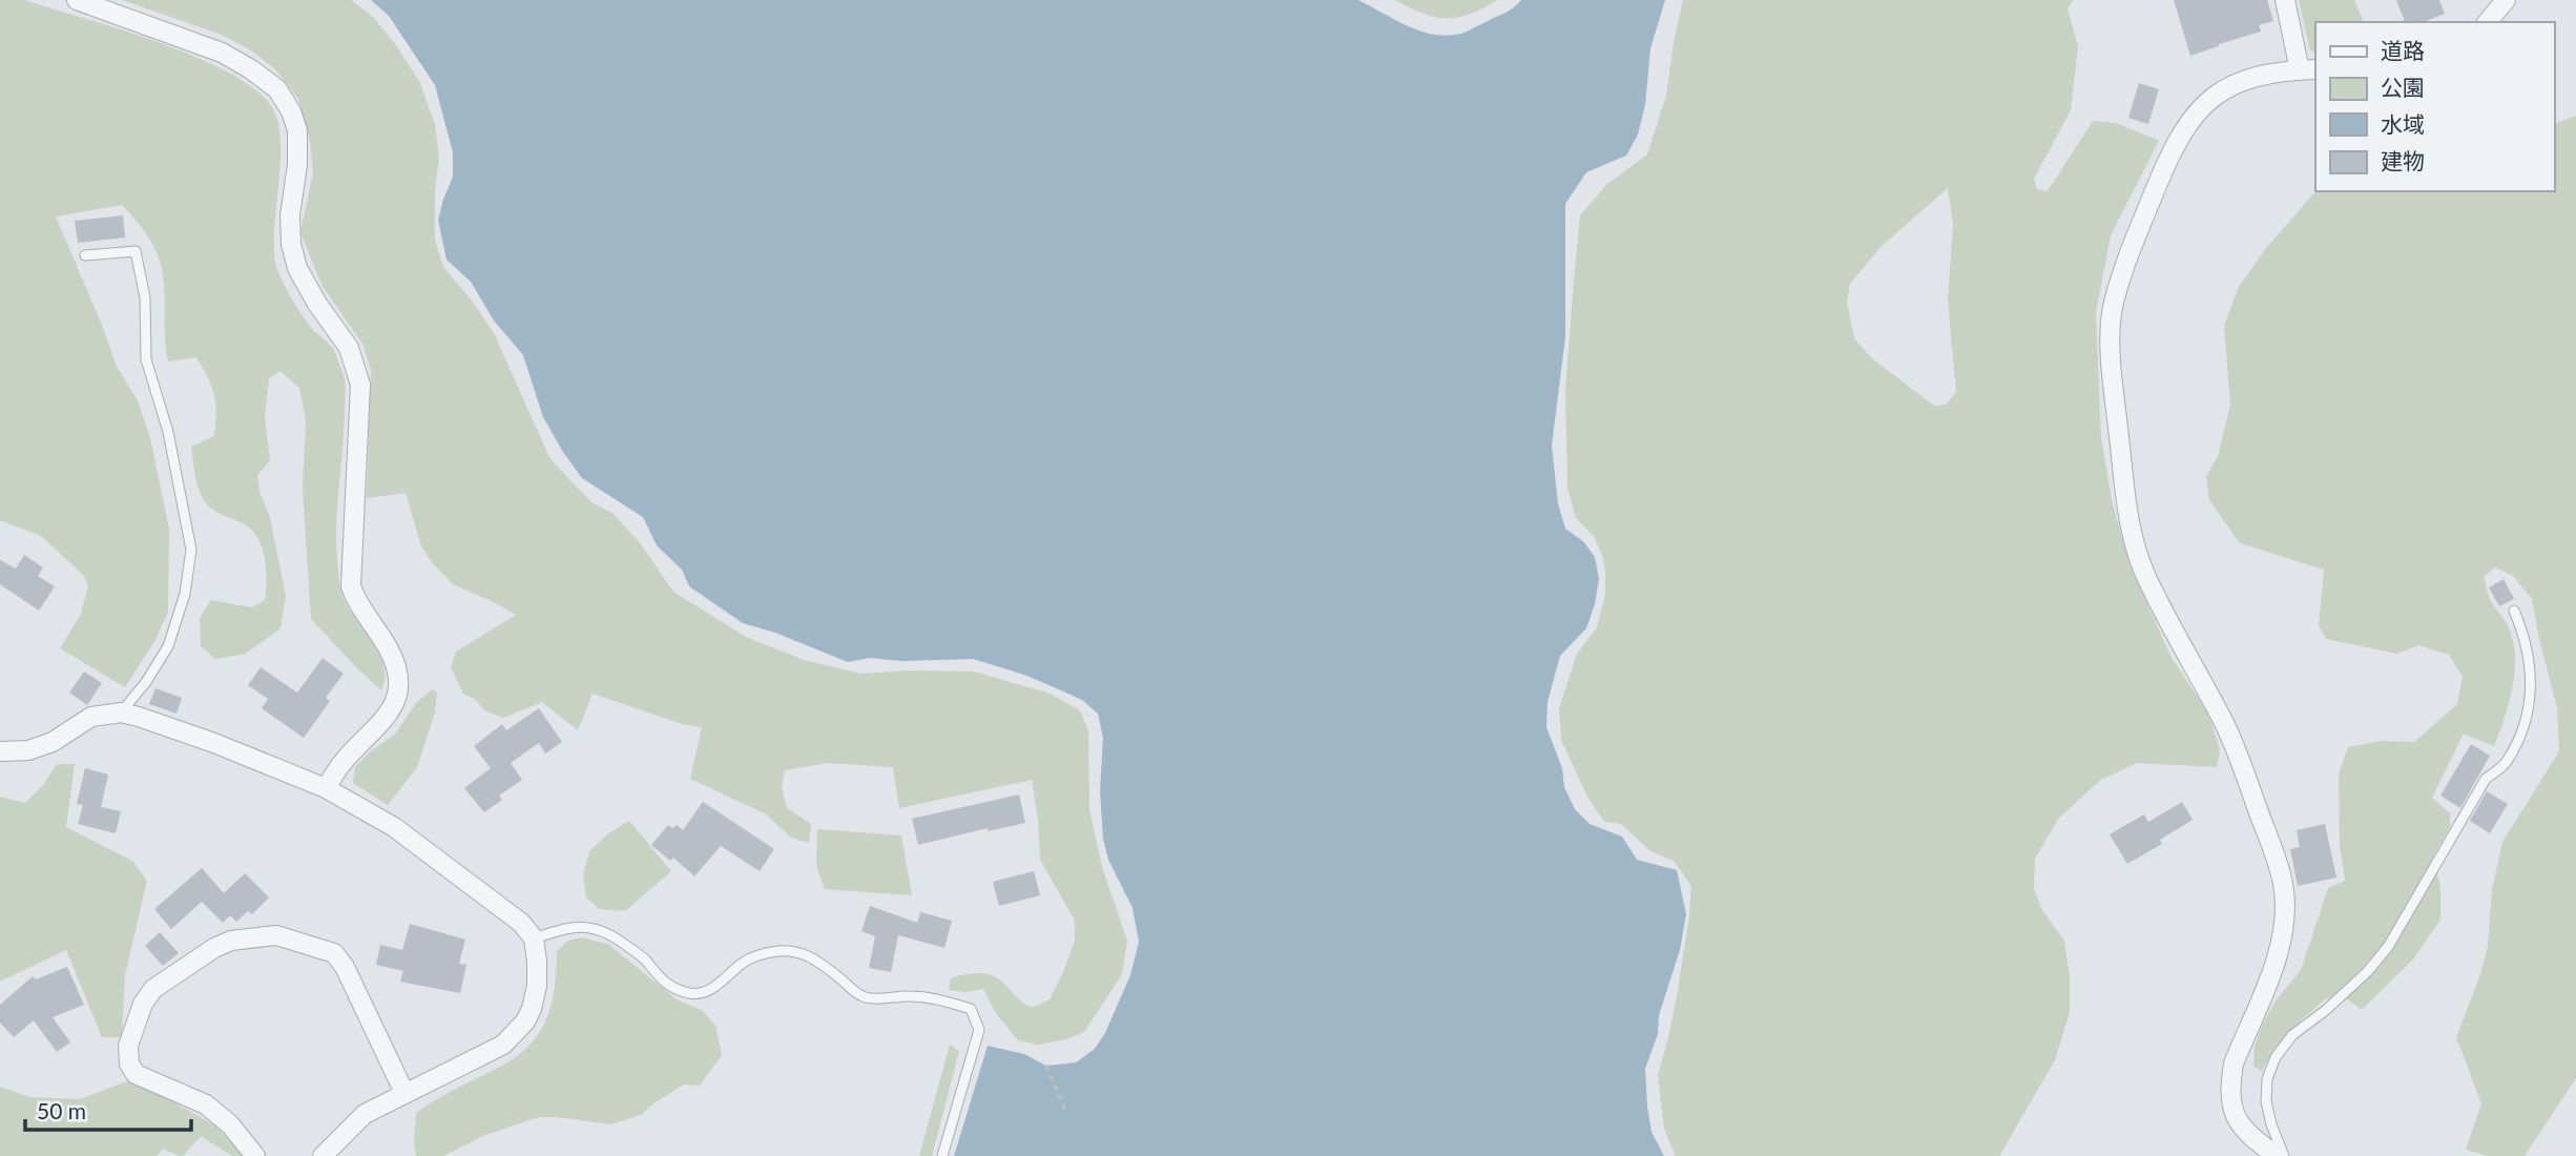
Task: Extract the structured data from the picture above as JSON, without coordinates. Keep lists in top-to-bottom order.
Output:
{
  "legend": [
    "道路",
    "公園",
    "水域",
    "建物"
  ],
  "scale_bar": "50 m"
}
